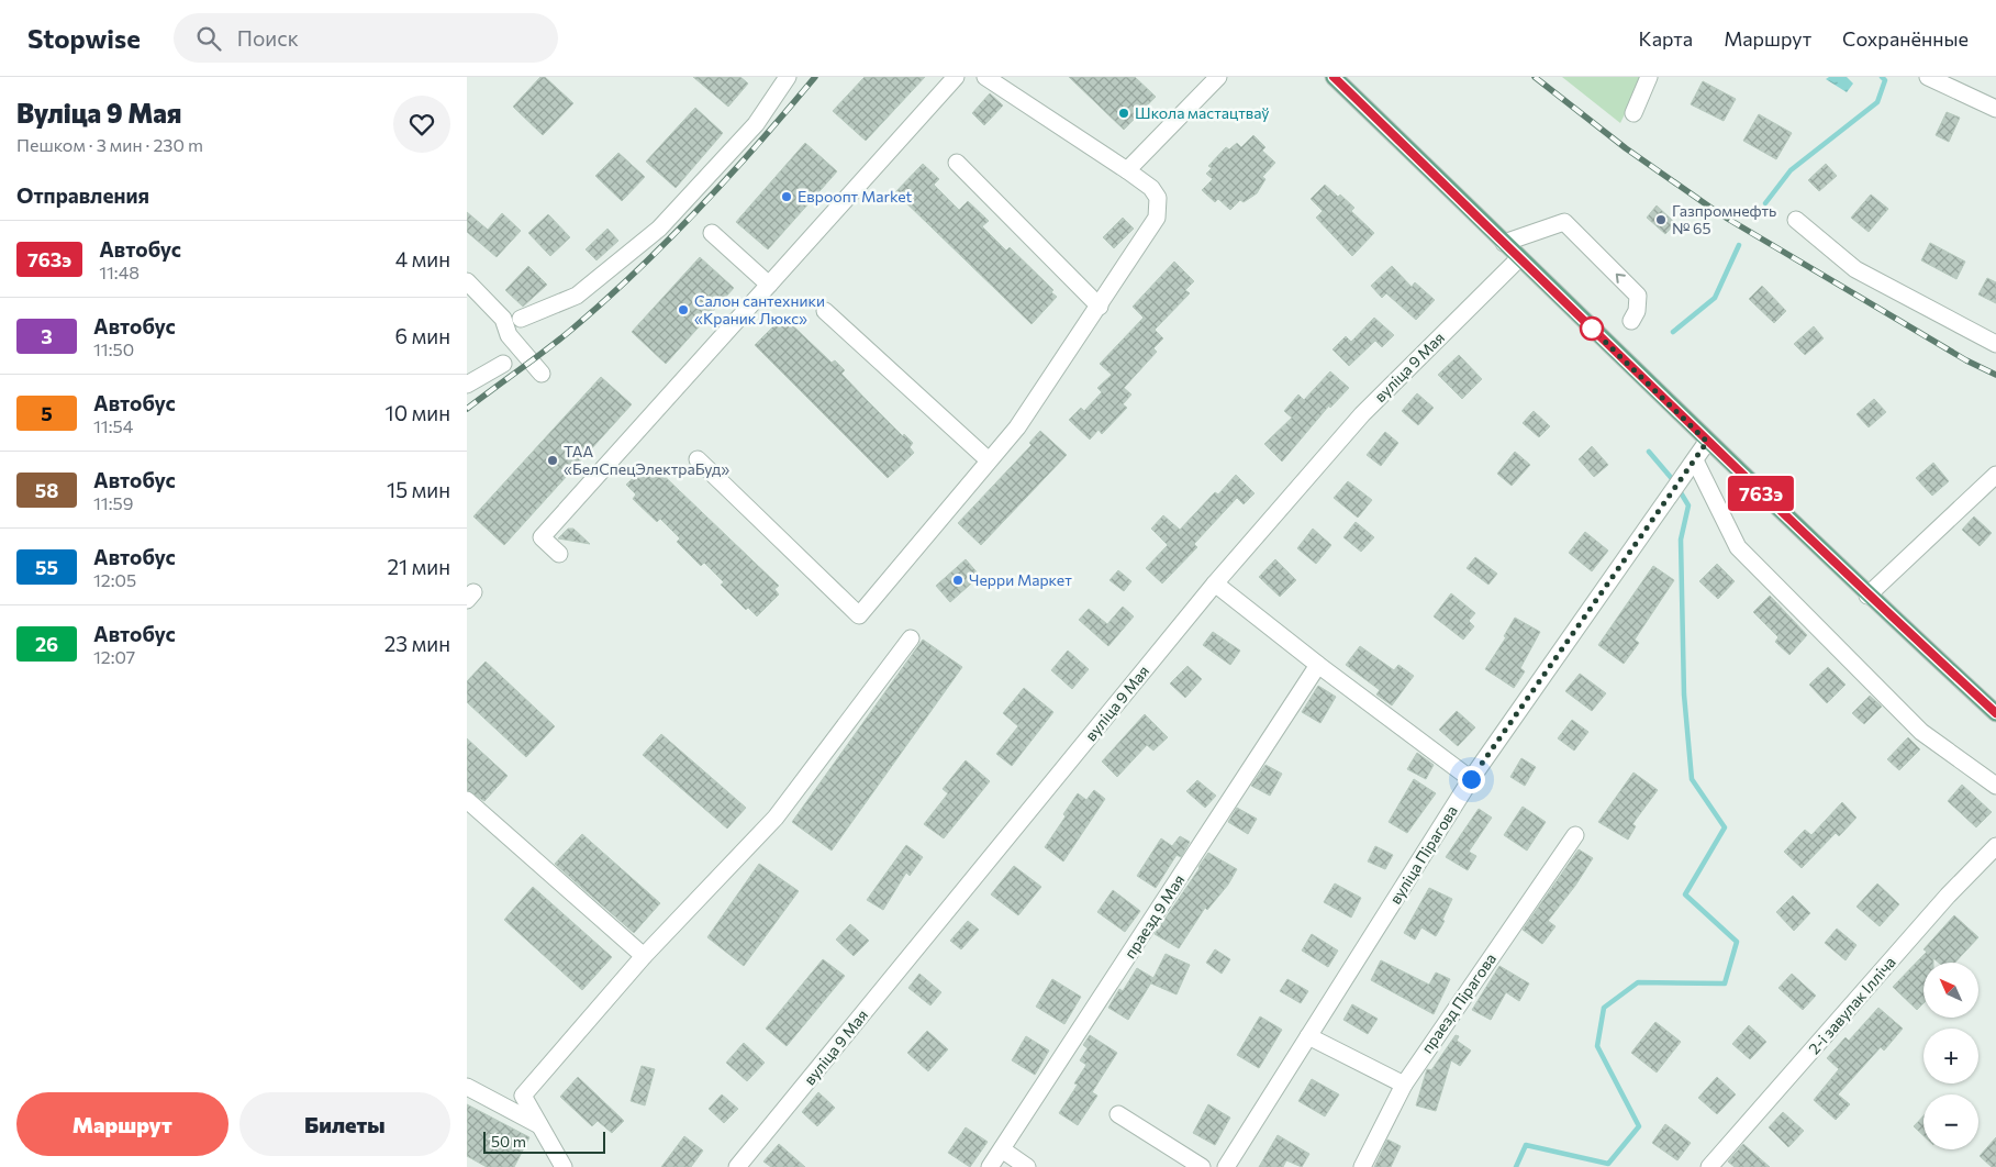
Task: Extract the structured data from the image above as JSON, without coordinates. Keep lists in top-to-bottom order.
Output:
{
  "streets": {
    "street": [
      "вуліца 9 Мая",
      "вуліца Пірагова",
      "праезд 9 Мая",
      "праезд Пірагова",
      "2-і завулак Ілліча"
    ]
  },
  "places": [
    "Школа мастацтваў",
    "Евроопт Market",
    "Газпромнефть № 65",
    "Салон сантехники «Краник Люкс»",
    "ТАА «БелСпецЭлектраБуд»",
    "Черри Маркет"
  ],
  "lines": ["bus line 763э"],
  "scale_bar": "50 m",
  "north": "top left",
  "page": {
    "header": "Stopwise",
    "search": "Поиск",
    "nav": ["Карта", "Маршрут", "Сохранённые"],
    "heading": [
      ["Вуліца 9 Мая", "Пешком · 3 мин · 230 m"],
      "Отправления"
    ],
    "on_map": "763э",
    "list": [
      {
        "mark": "763э",
        "name": "Автобус",
        "note": "11:48",
        "value": "4 мин"
      },
      {
        "mark": "3",
        "name": "Автобус",
        "note": "11:50",
        "value": "6 мин"
      },
      {
        "mark": "5",
        "name": "Автобус",
        "note": "11:54",
        "value": "10 мин"
      },
      {
        "mark": "58",
        "name": "Автобус",
        "note": "11:59",
        "value": "15 мин"
      },
      {
        "mark": "55",
        "name": "Автобус",
        "note": "12:05",
        "value": "21 мин"
      },
      {
        "mark": "26",
        "name": "Автобус",
        "note": "12:07",
        "value": "23 мин"
      }
    ],
    "map_buttons": ["+", "−"],
    "buttons": ["Маршрут", "Билеты"],
    "scale": "50 m"
  }
}
